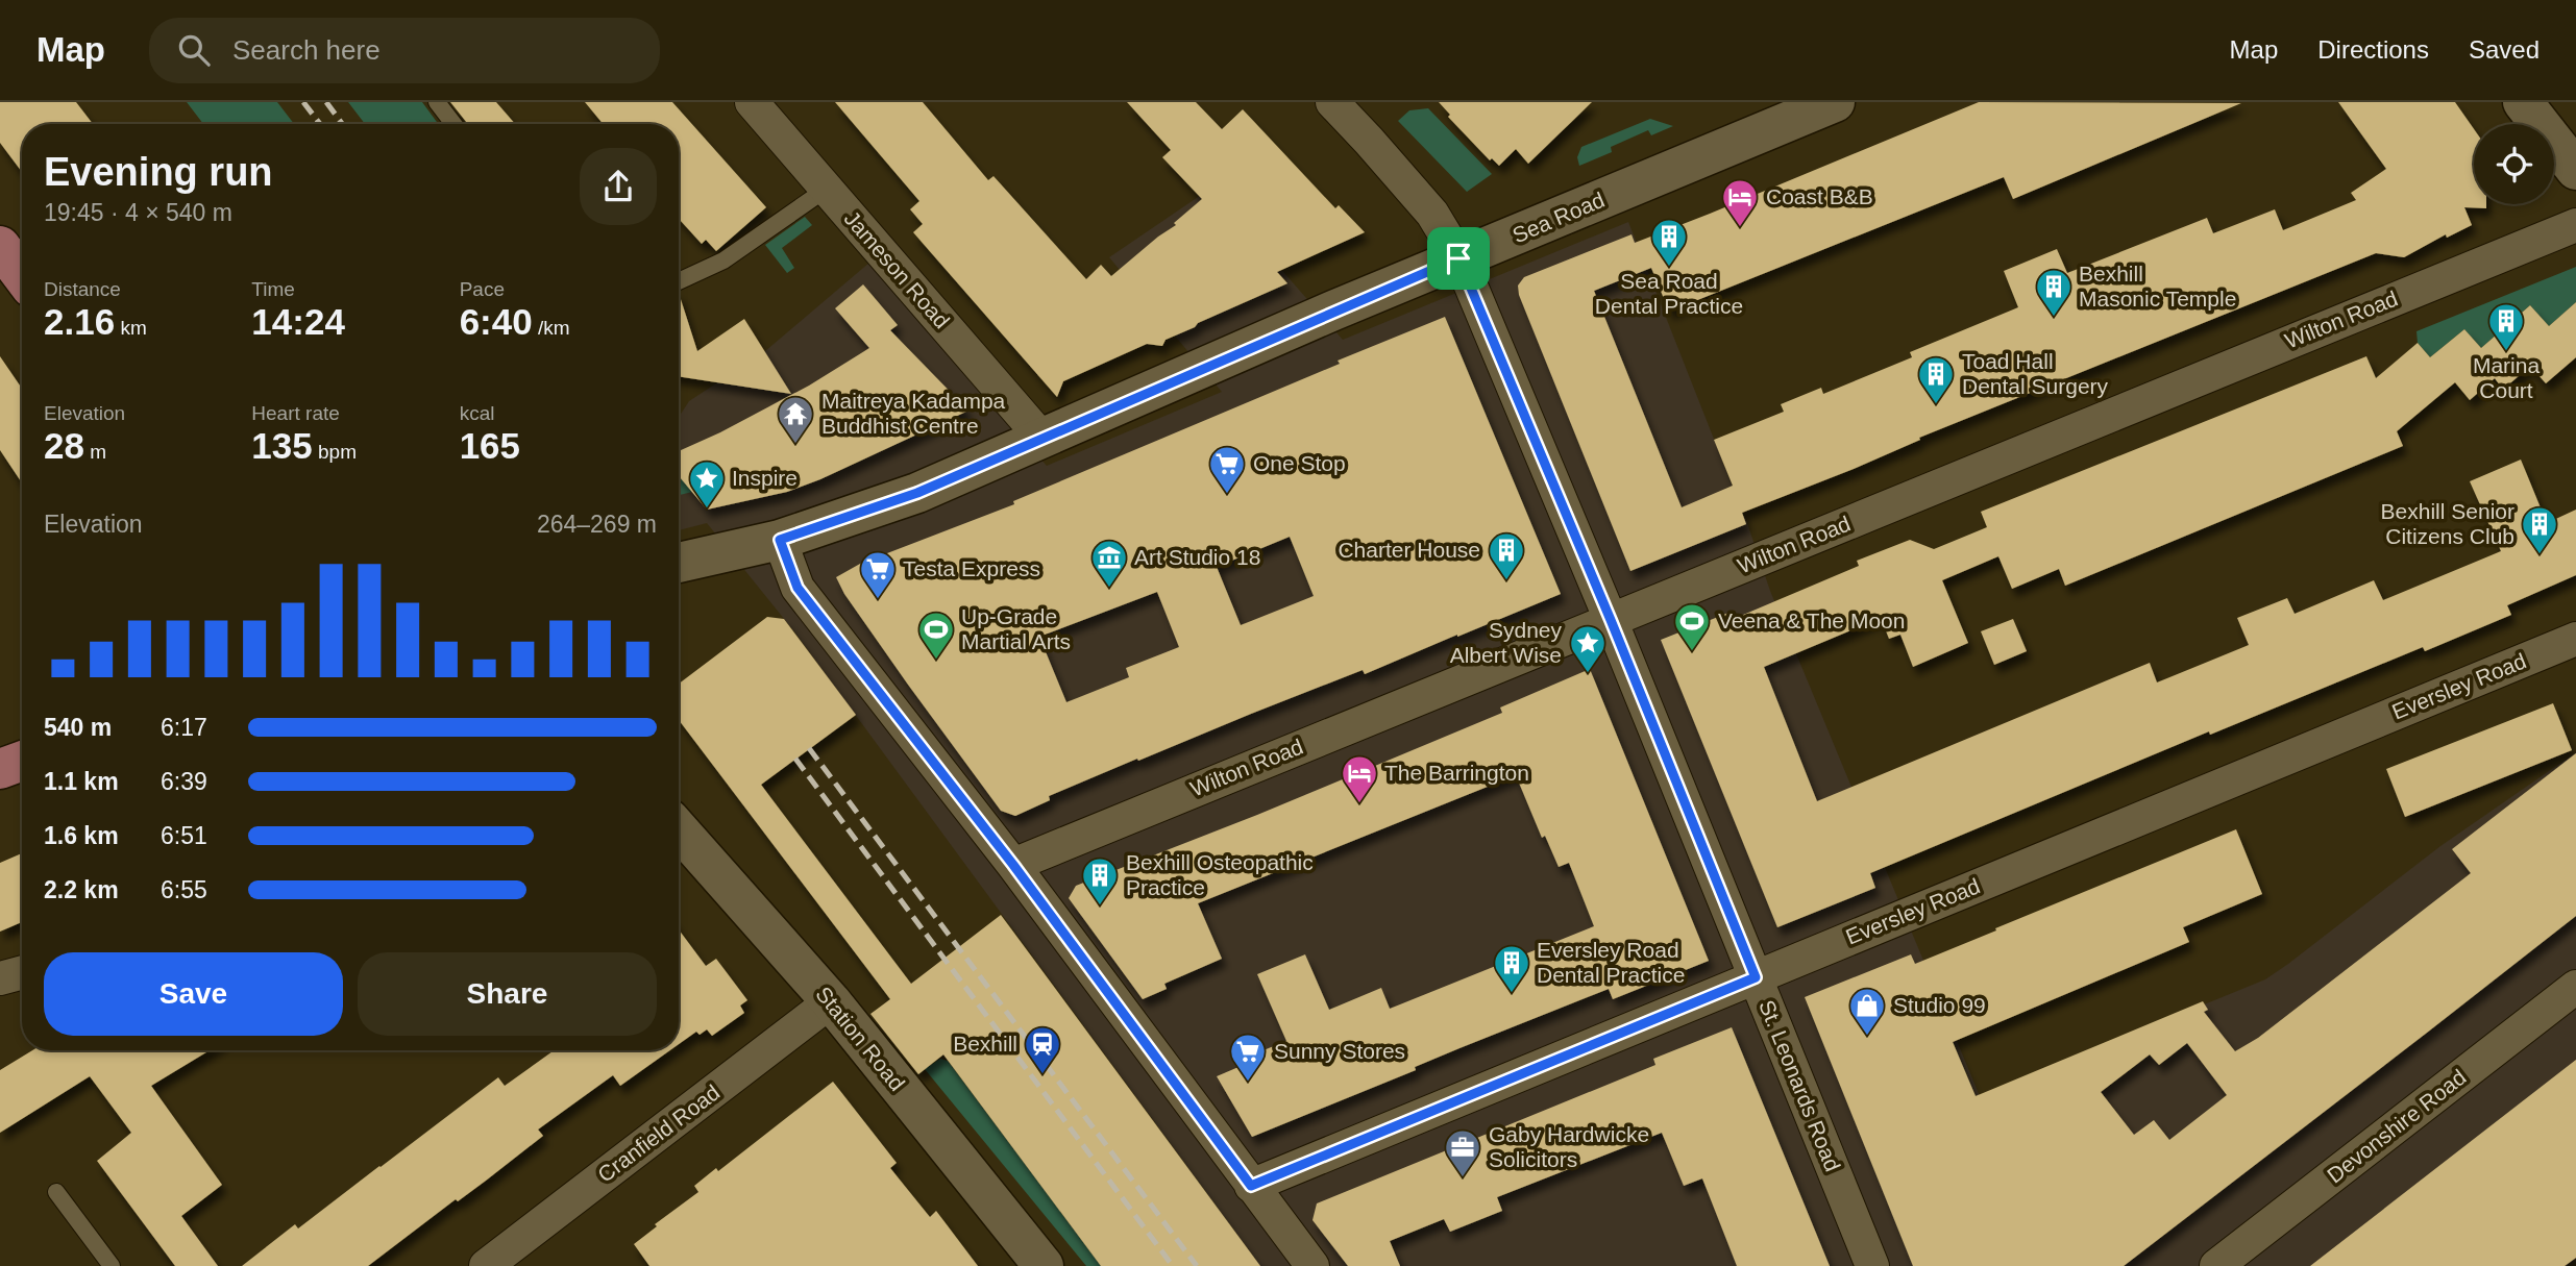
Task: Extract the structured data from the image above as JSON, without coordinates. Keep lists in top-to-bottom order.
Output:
{
  "streets": {
    "main road": ["Sea Road", "Station Road"],
    "street": [
      "Jameson Road",
      "Wilton Road",
      "Eversley Road",
      "St. Leonards Road",
      "Devonshire Road",
      "Cranfield Road"
    ]
  },
  "crossings": [
    ["Sea Road", "Jameson Road"],
    ["Sea Road", "St. Leonards Road"],
    ["Wilton Road", "St. Leonards Road"],
    ["Eversley Road", "St. Leonards Road"],
    ["Station Road", "Cranfield Road"]
  ],
  "places": {
    "hotel": ["Coast B&B", "The Barrington"],
    "building": [
      "Sea Road Dental Practice",
      "Bexhill Masonic Temple",
      "Marina Court",
      "Toad Hall Dental Surgery",
      "Bexhill Senior Citizens Club",
      "Charter House",
      "Bexhill Osteopathic Practice",
      "Eversley Road Dental Practice"
    ],
    "temple": ["Maitreya Kadampa Buddhist Centre"],
    "supermarket": ["One Stop", "Testa Express", "Sunny Stores"],
    "place": ["Inspire", "Sydney Albert Wise"],
    "museum": ["Art Studio 18"],
    "sports": ["Veena & The Moon", "Up-Grade Martial Arts"],
    "shop": ["Studio 99"],
    "station": ["Bexhill"],
    "office": ["Gaby Hardwicke Solicitors"]
  },
  "page": {
    "header": "Map",
    "search": "Search here",
    "nav": ["Map", "Directions", "Saved"],
    "heading": ["Evening run", "19:45 · 4 × 540 m"],
    "stats": [
      ["Distance", "2.16 km"],
      ["Time", "14:24"],
      ["Pace", "6:40 /km"],
      ["Elevation", "28 m"],
      ["Heart rate", "135 bpm"],
      ["kcal", "165"]
    ],
    "chart": ["Elevation", "264–269 m"],
    "list": [
      {
        "name": "540 m",
        "note": "6:17"
      },
      {
        "name": "1.1 km",
        "note": "6:39"
      },
      {
        "name": "1.6 km",
        "note": "6:51"
      },
      {
        "name": "2.2 km",
        "note": "6:55"
      }
    ],
    "buttons": ["Save", "Share"]
  }
}
